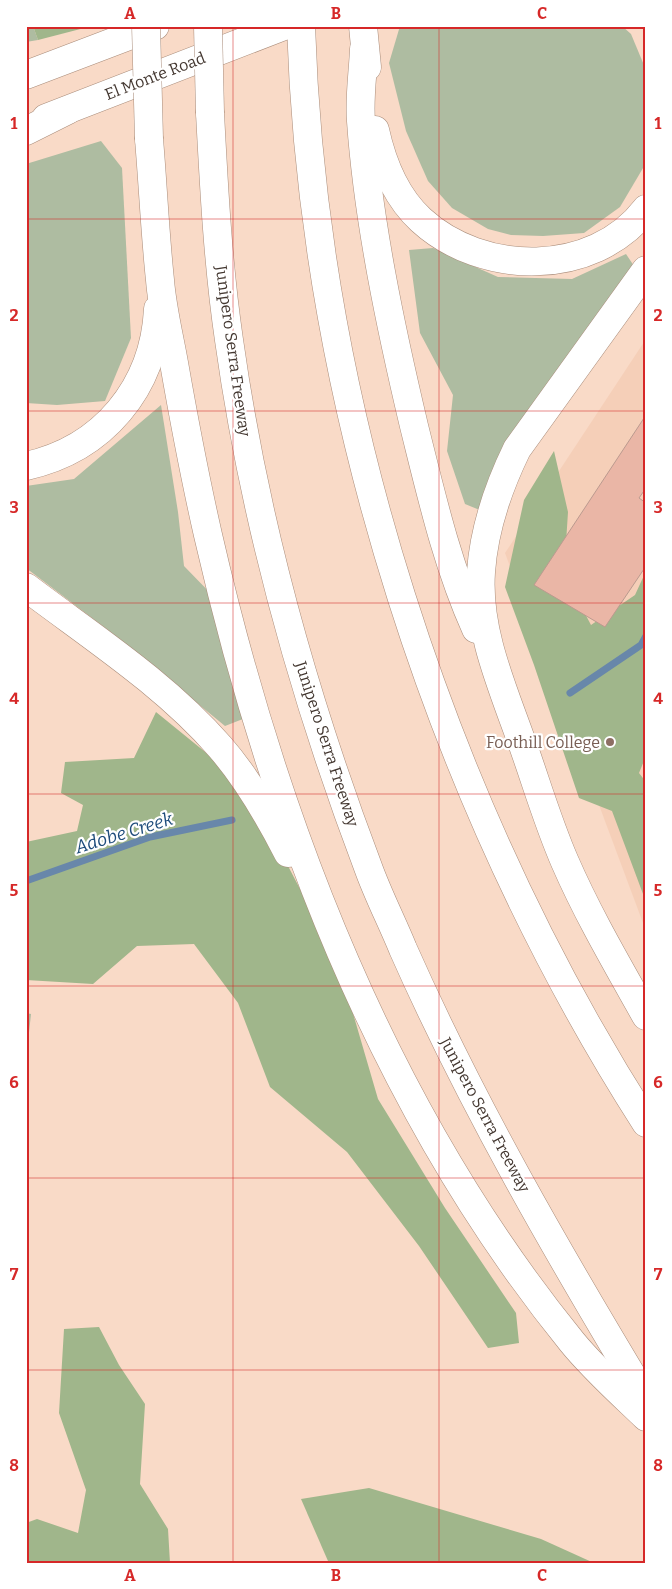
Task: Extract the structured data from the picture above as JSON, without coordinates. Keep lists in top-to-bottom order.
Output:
{
  "streets": {
    "main road": ["El Monte Road", "Junipero Serra Freeway"]
  },
  "water": ["Adobe Creek"],
  "places": ["Foothill College"],
  "grid": {
    "columns": ["A", "B", "C"],
    "rows": [
      "1",
      "2",
      "3",
      "4",
      "5",
      "6",
      "7",
      "8"
    ]
  }
}
